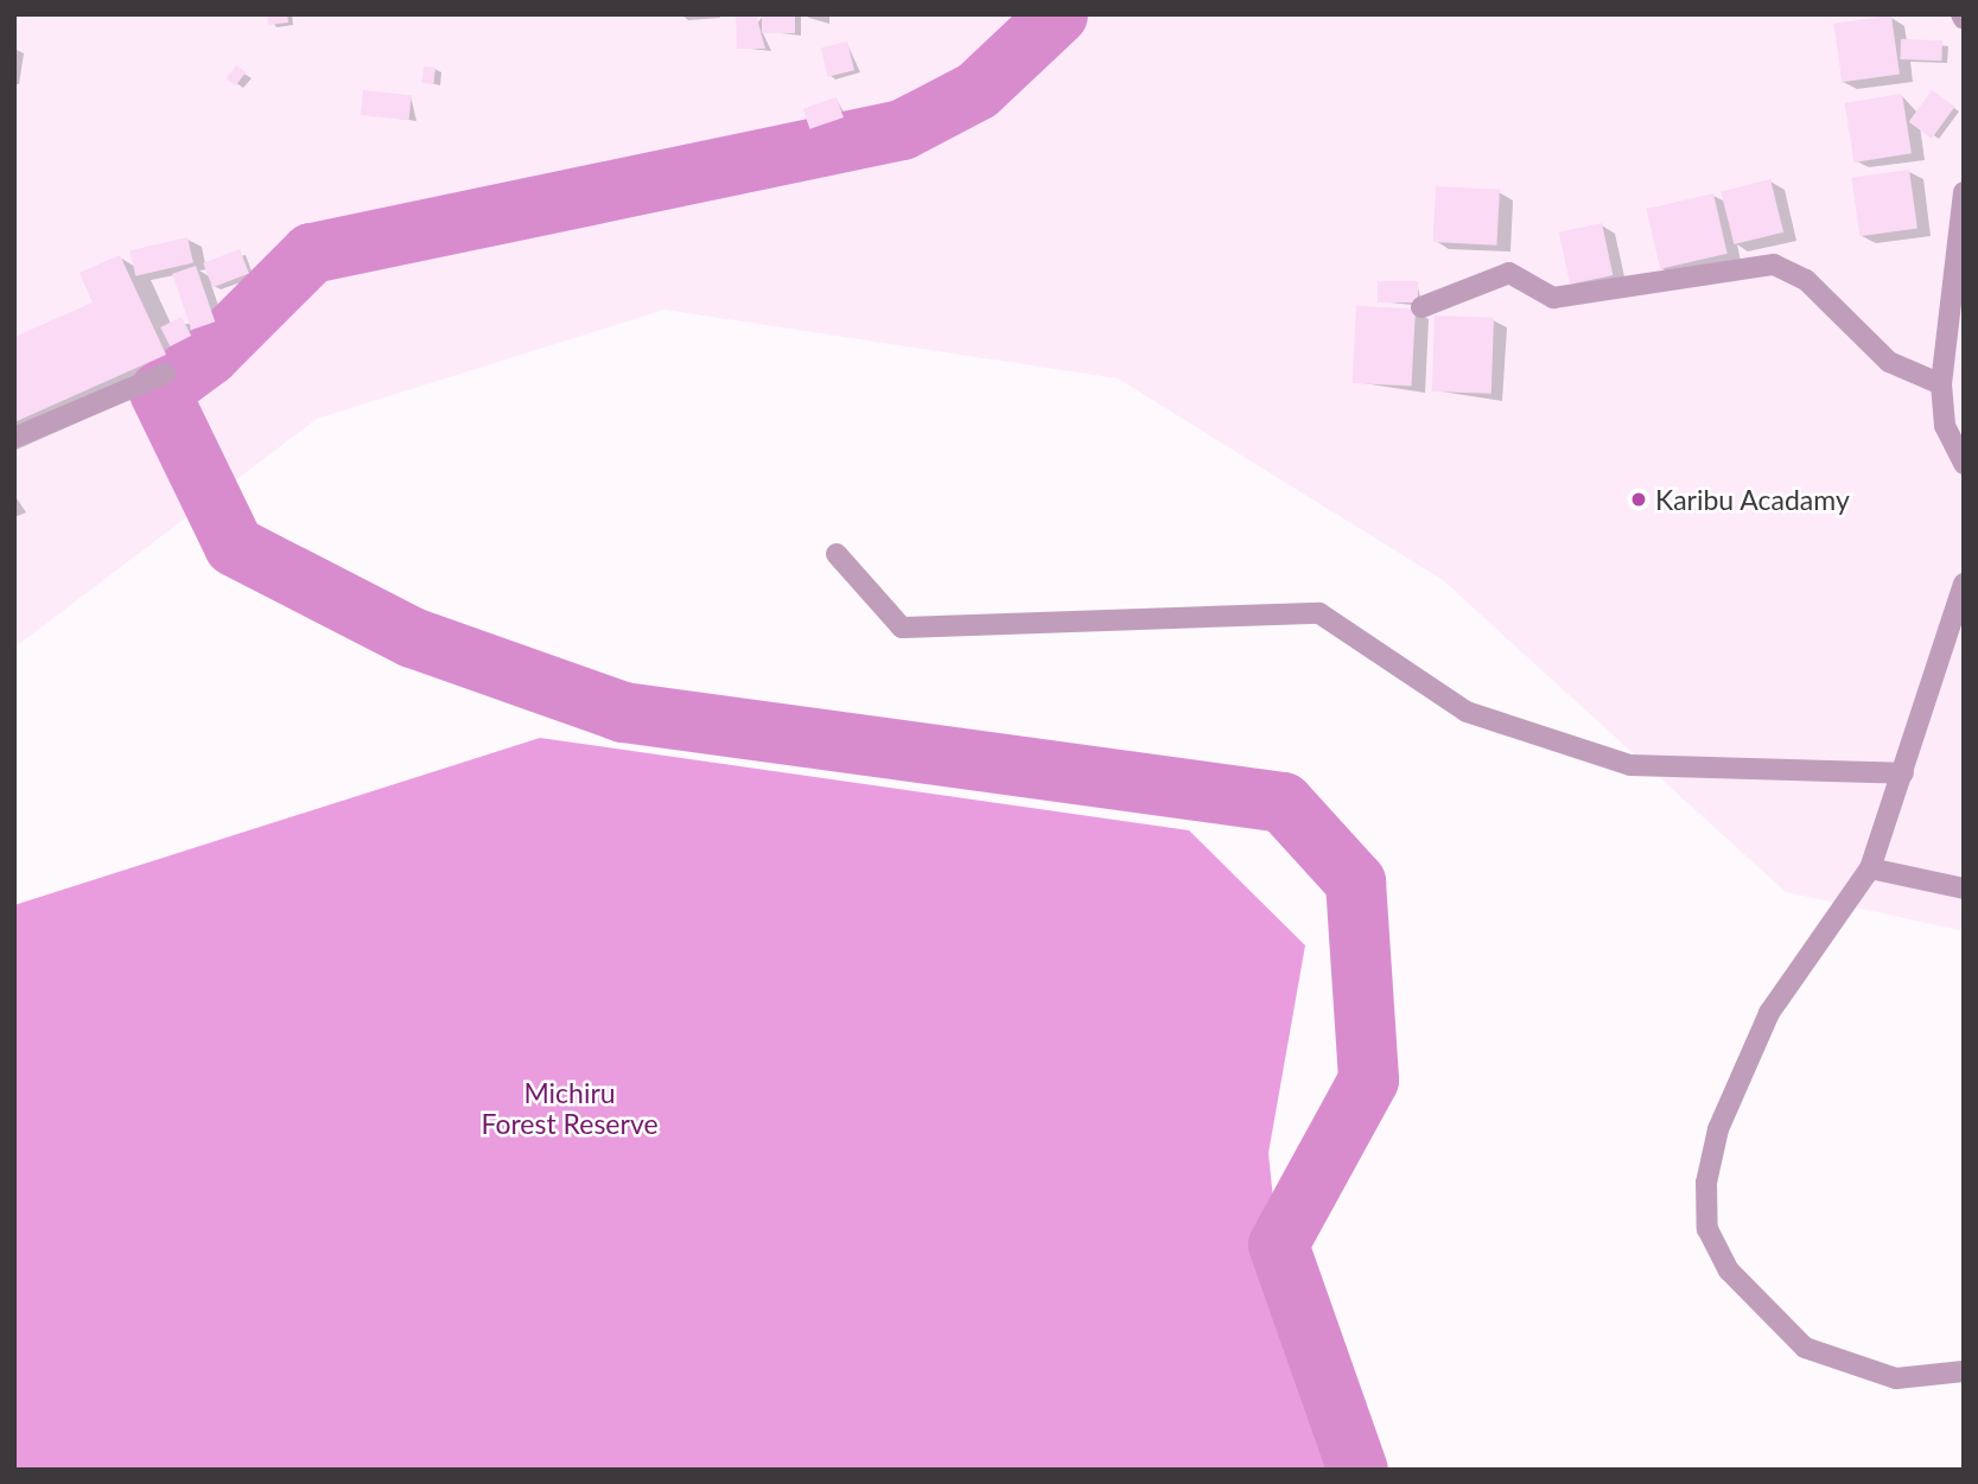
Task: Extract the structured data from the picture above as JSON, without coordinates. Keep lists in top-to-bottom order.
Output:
{
  "parks": ["Michiru Forest Reserve"],
  "places": ["Karibu Acadamy"]
}
